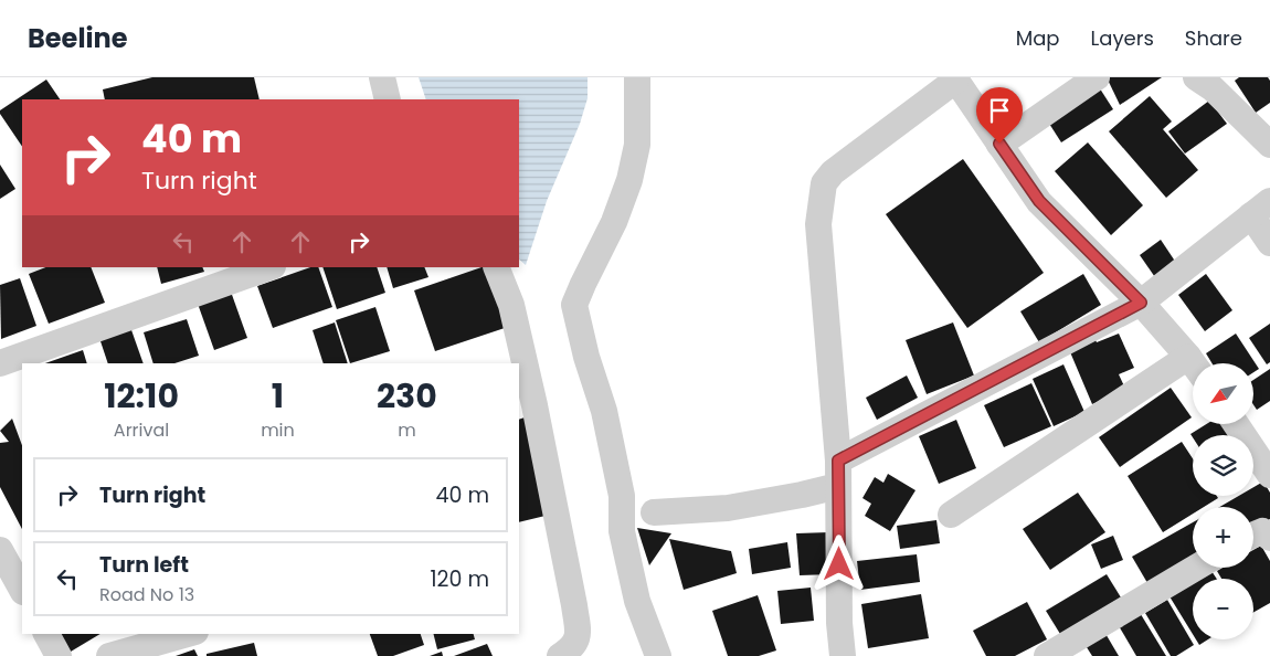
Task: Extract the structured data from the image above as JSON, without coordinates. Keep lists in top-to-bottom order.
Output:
{
  "north": "bottom left",
  "page": {
    "header": "Beeline",
    "nav": ["Map", "Layers", "Share"],
    "turn": ["40 m", "Turn right"],
    "map_buttons": ["+", "−"],
    "eta": [
      "12:10",
      "Arrival",
      "1",
      "min",
      "230",
      "m"
    ],
    "list": [
      {
        "name": "Turn right",
        "value": "40 m"
      },
      {
        "name": "Turn left",
        "note": "Road No 13",
        "value": "120 m"
      }
    ]
  }
}
